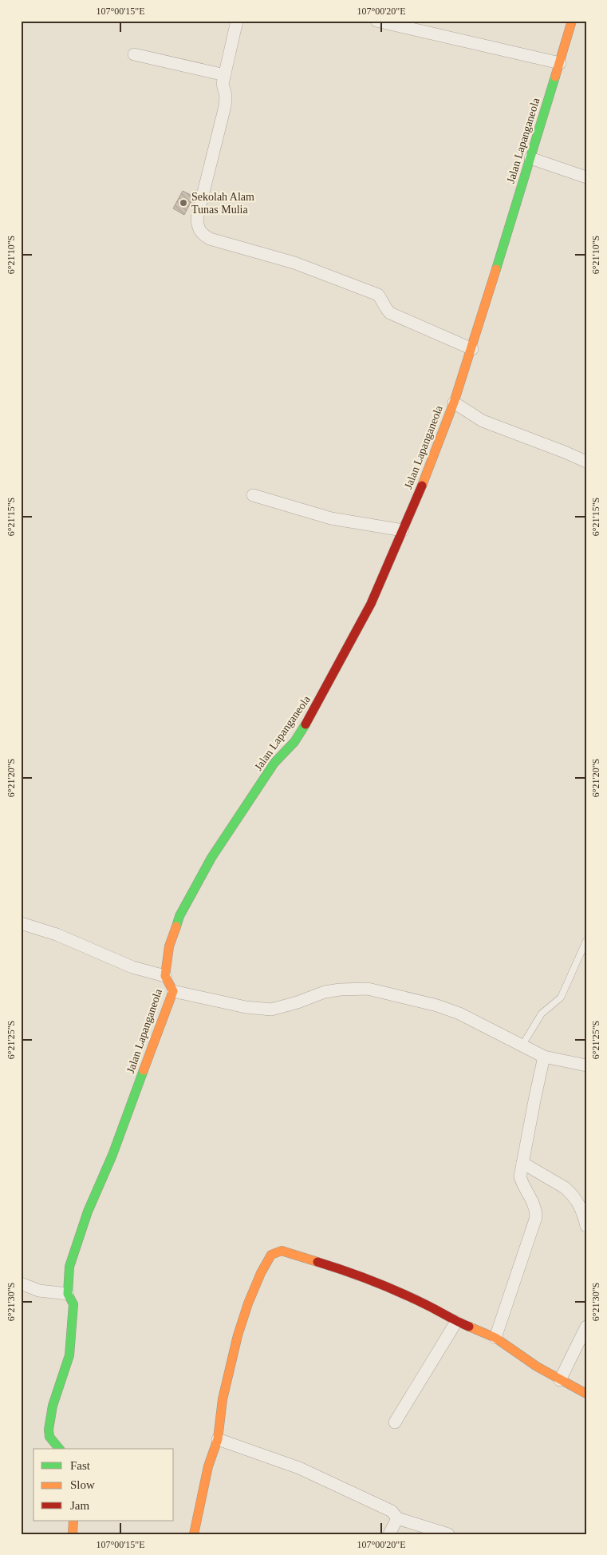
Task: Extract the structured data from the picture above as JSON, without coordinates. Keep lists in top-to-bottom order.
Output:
{
  "streets": {
    "street": ["Jalan Lapanganeola"]
  },
  "places": ["Sekolah Alam Tunas Mulia"],
  "legend": ["Fast", "Slow", "Jam"],
  "coordinates": [
    "107°00'15\"E",
    "107°00'20\"E",
    "6°21'10\"S",
    "6°21'15\"S",
    "6°21'20\"S",
    "6°21'25\"S",
    "6°21'30\"S"
  ]
}
